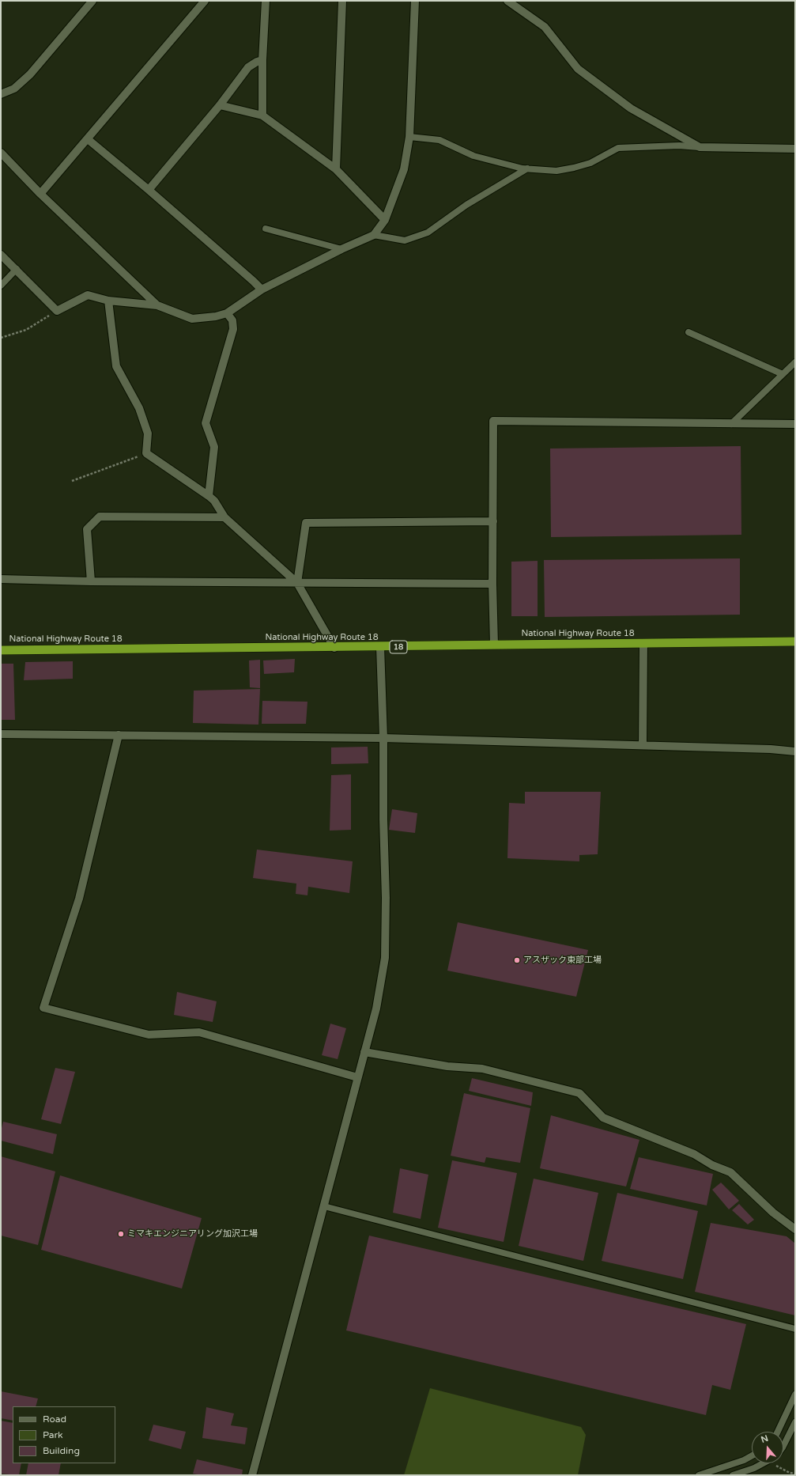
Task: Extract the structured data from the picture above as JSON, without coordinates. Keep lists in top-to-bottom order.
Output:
{
  "streets": {
    "highway": ["National Highway Route 18", "18"]
  },
  "places": ["アスザック東部工場", "ミマキエンジニアリング加沢工場"],
  "legend": ["Road", "Park", "Building"],
  "north": "top"
}
